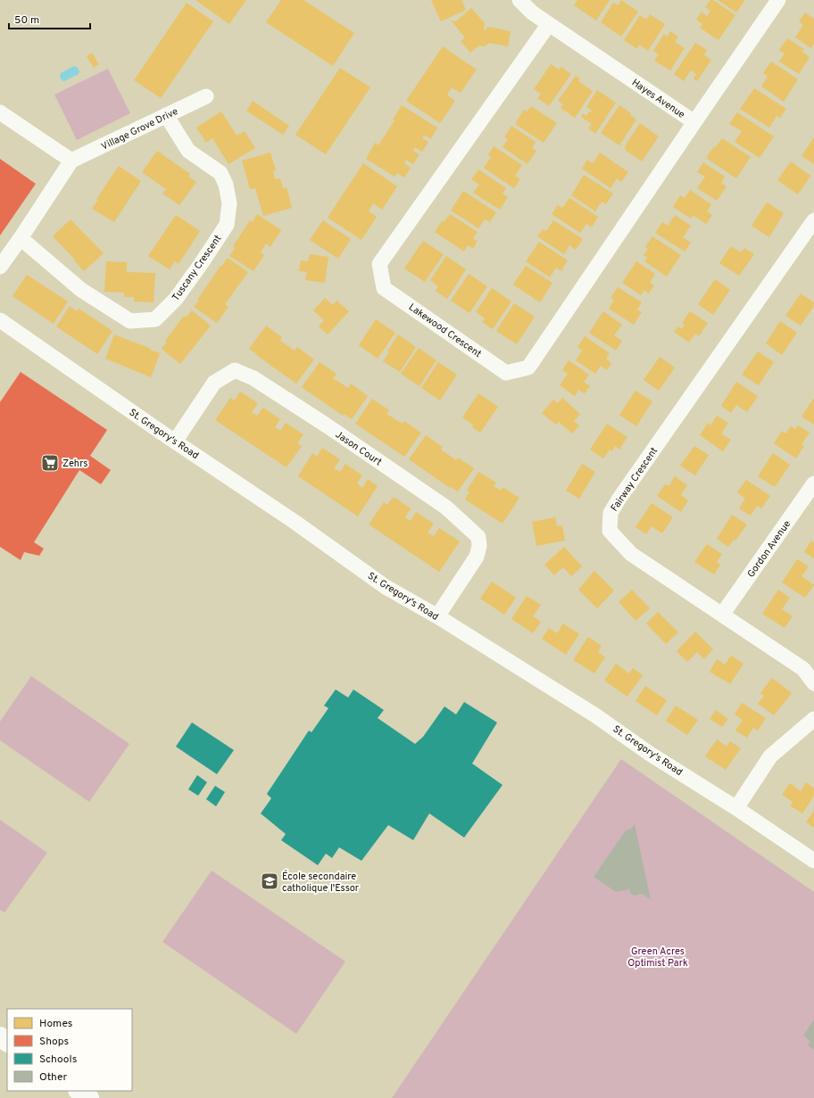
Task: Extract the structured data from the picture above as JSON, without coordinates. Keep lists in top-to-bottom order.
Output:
{
  "streets": {
    "street": [
      "Hayes Avenue",
      "Village Grove Drive",
      "Tuscany Crescent",
      "Lakewood Crescent",
      "St. Gregory's Road",
      "Jason Court",
      "Fairway Crescent",
      "Gordon Avenue"
    ]
  },
  "crossings": [
    ["Hayes Avenue", "Lakewood Crescent"],
    ["Village Grove Drive", "Tuscany Crescent"],
    ["St. Gregory's Road", "Jason Court"],
    ["Fairway Crescent", "Gordon Avenue"]
  ],
  "parks": ["Green Acres Optimist Park"],
  "places": {
    "supermarket": ["Zehrs"],
    "school or university": ["École secondaire catholique l'Essor"]
  },
  "legend": [
    "Homes",
    "Shops",
    "Schools",
    "Other"
  ],
  "scale_bar": "50 m"
}
